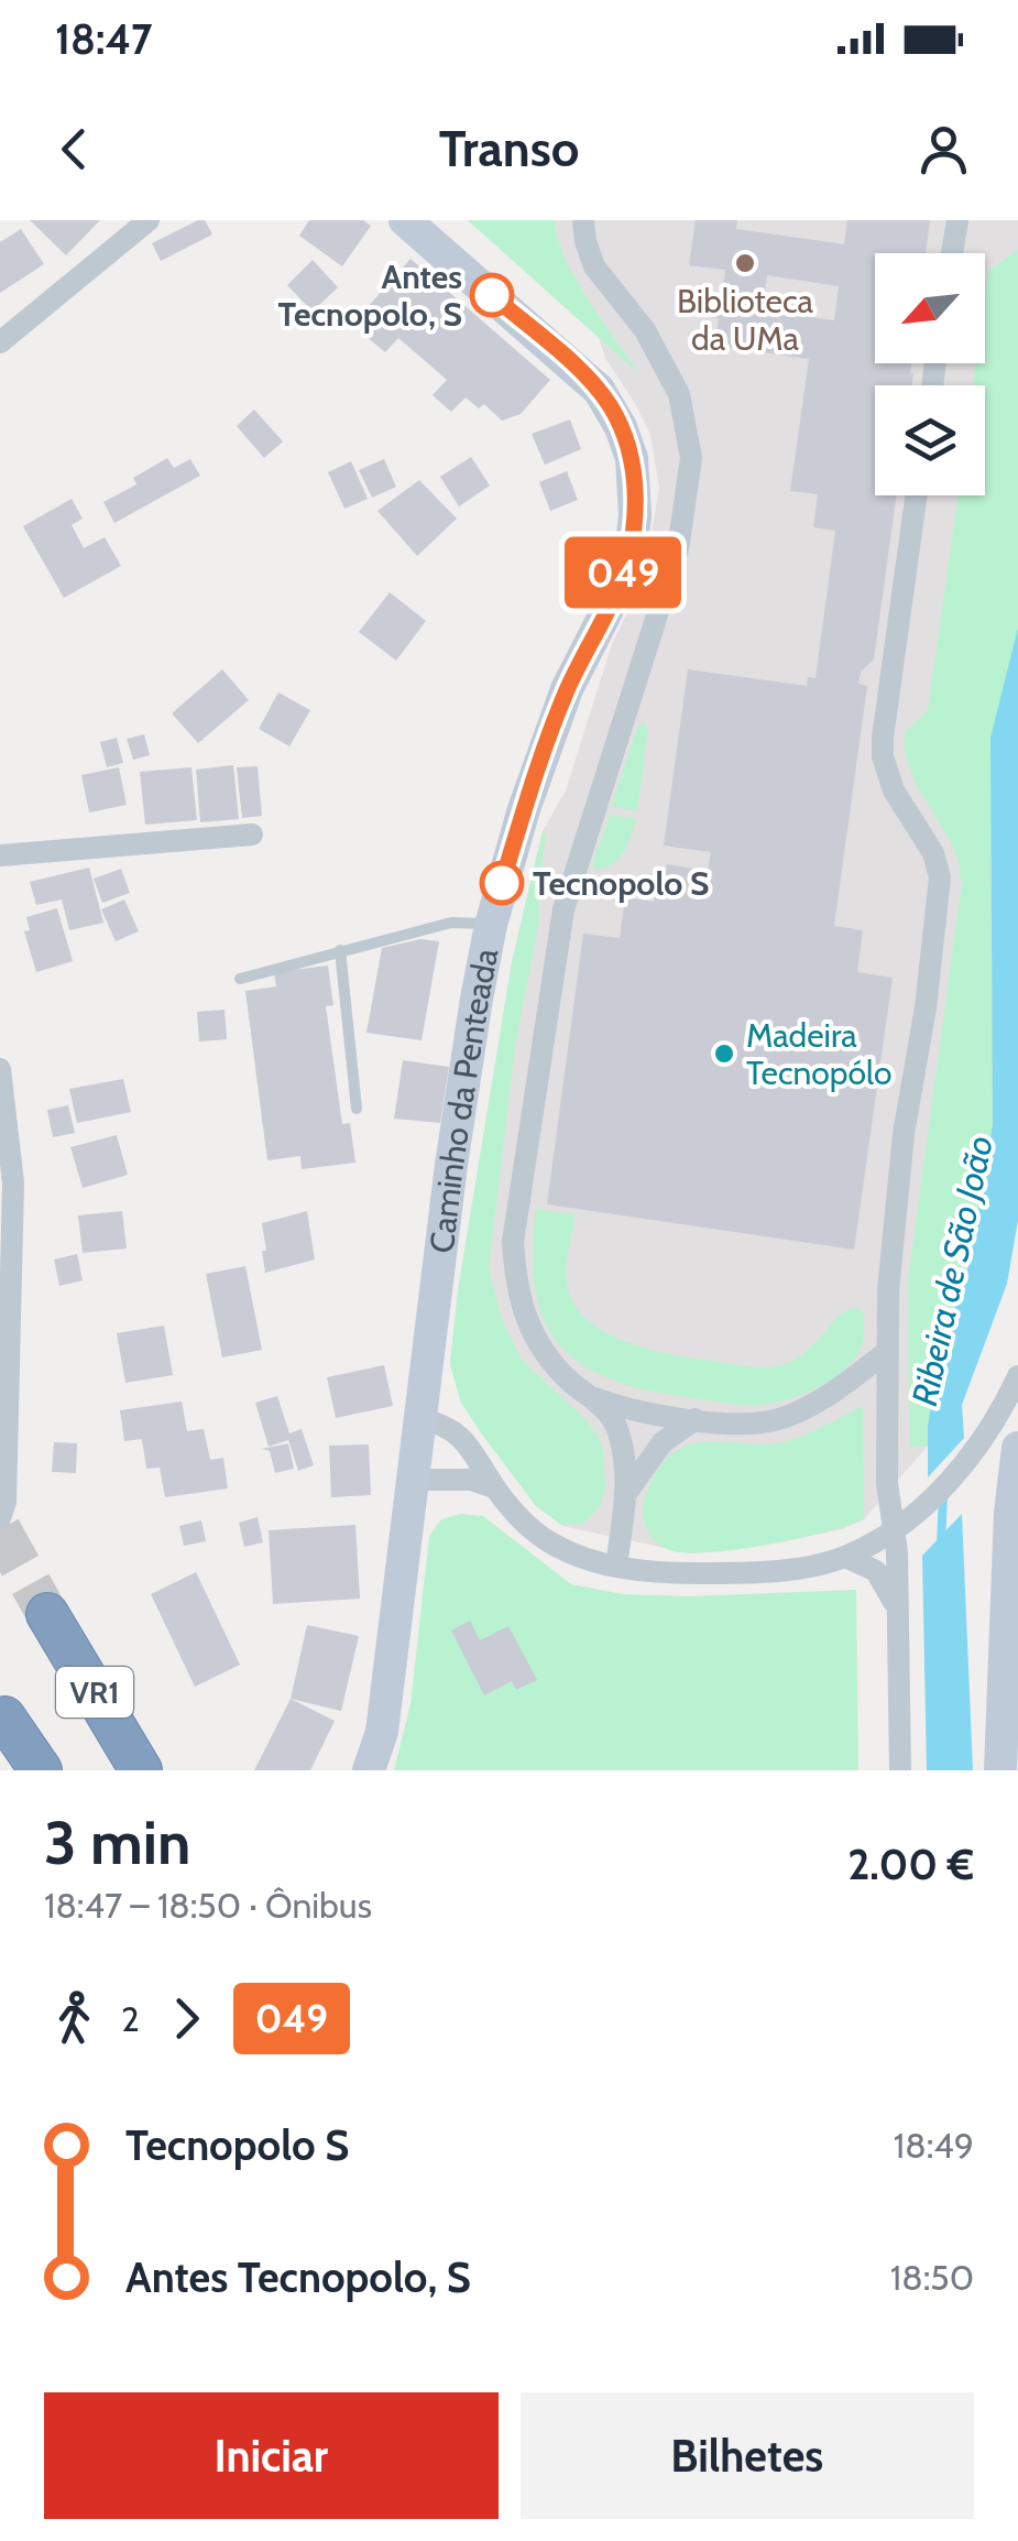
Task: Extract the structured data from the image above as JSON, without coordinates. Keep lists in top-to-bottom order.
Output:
{
  "streets": {
    "highway": ["VR1"],
    "street": ["Caminho da Penteada"]
  },
  "water": ["Ribeira de São João"],
  "places": [
    "Biblioteca da UMa",
    "Antes Tecnopolo, S",
    "Tecnopolo S",
    "Madeira Tecnopólo"
  ],
  "lines": ["bus line 049"],
  "north": "bottom left",
  "page": {
    "status": "18:47",
    "header": "Transo",
    "on_map": "049",
    "heading": ["3 min", "18:47 – 18:50 · Ônibus", "2.00 €"],
    "legs": ["2", "049"],
    "list": [
      {
        "name": "Tecnopolo S",
        "value": "18:49"
      },
      {
        "name": "Antes Tecnopolo, S",
        "value": "18:50"
      }
    ],
    "buttons": ["Iniciar", "Bilhetes"]
  }
}
